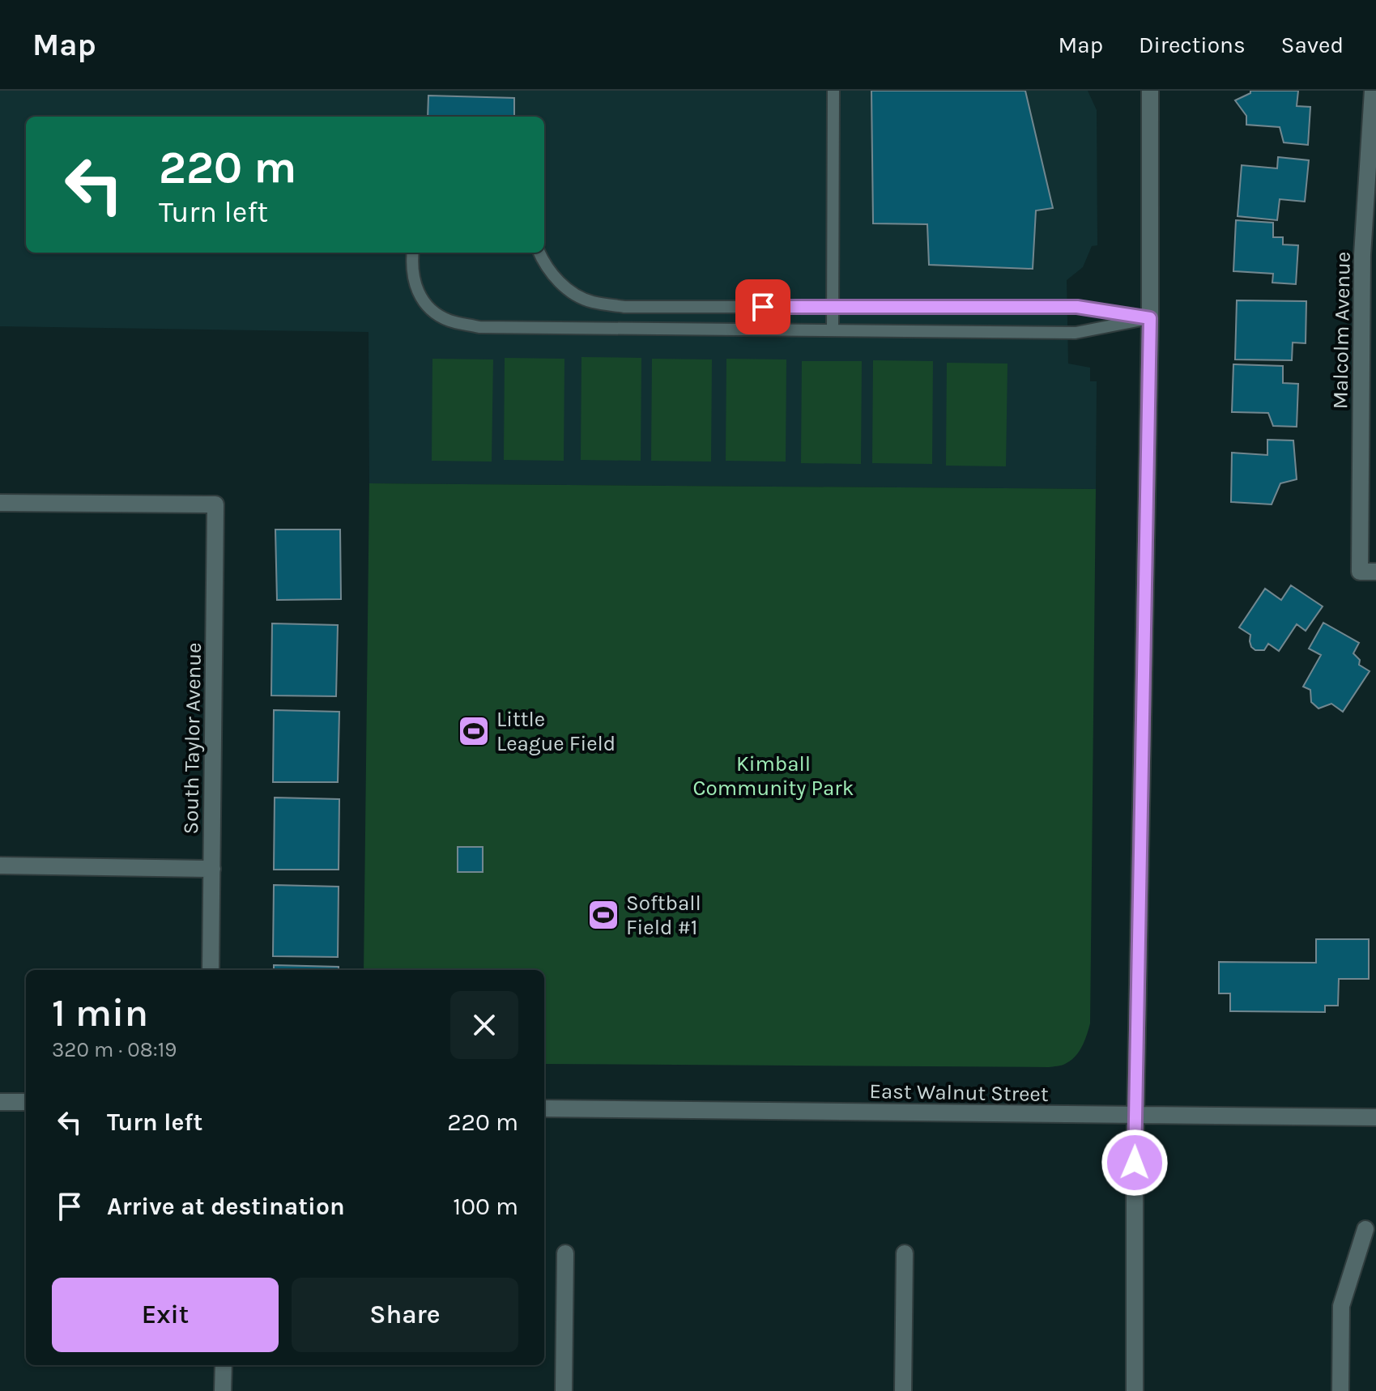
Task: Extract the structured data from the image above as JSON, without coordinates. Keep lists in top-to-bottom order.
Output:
{
  "streets": {
    "street": ["Malcolm Avenue", "South Taylor Avenue", "East Walnut Street"]
  },
  "parks": ["Kimball Community Park"],
  "places": {
    "sports": ["Little League Field", "Softball Field #1"]
  },
  "page": {
    "header": "Map",
    "nav": ["Map", "Directions", "Saved"],
    "turn": ["220 m", "Turn left"],
    "heading": ["1 min", "320 m · 08:19"],
    "list": [
      {
        "name": "Turn left",
        "value": "220 m"
      },
      {
        "name": "Arrive at destination",
        "value": "100 m"
      }
    ],
    "buttons": ["Exit", "Share"]
  }
}
